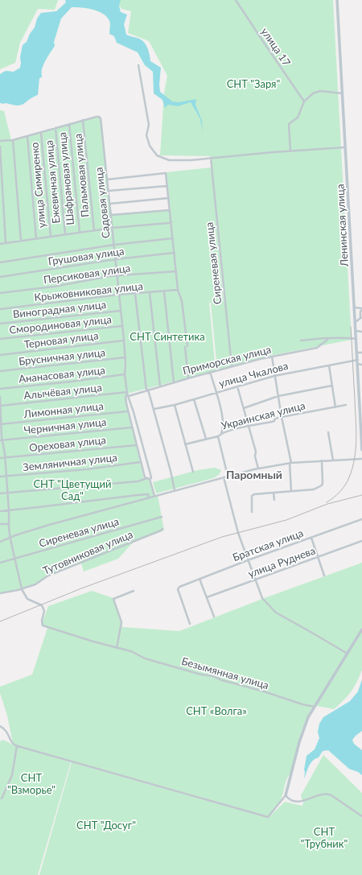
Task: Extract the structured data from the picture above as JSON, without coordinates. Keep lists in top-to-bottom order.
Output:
{
  "streets": {
    "street": [
      "улица 17",
      "Пальмовая улица",
      "Шафрановая улица",
      "Ежевичная улица",
      "улица Симиренко",
      "Садовая улица",
      "Ленинская улица",
      "Грушовая улица",
      "Сиреневая улица",
      "Персиковая улица",
      "Крыжовниковая улица",
      "Виноградная улица",
      "Смородиновая улица",
      "Терновая улица",
      "Брусничная улица",
      "Приморская улица",
      "Ананасовая улица",
      "улица Чкалова",
      "Алычёвая улица",
      "Лимонная улица",
      "Украинская улица",
      "Черничная улица",
      "Ореховая улица",
      "Земляничная улица",
      "Братская улица",
      "Тутовниковая улица",
      "улица Руднева",
      "Безымянная улица"
    ]
  },
  "crossings": [
    ["Пальмовая улица", "Садовая улица"],
    ["Шафрановая улица", "Садовая улица"],
    ["Ежевичная улица", "Садовая улица"],
    ["улица Симиренко", "Садовая улица"],
    ["Садовая улица", "Грушовая улица"],
    ["Садовая улица", "Персиковая улица"],
    ["Садовая улица", "Крыжовниковая улица"],
    ["Садовая улица", "Виноградная улица"],
    ["Садовая улица", "Смородиновая улица"],
    ["Садовая улица", "Терновая улица"],
    ["Садовая улица", "Брусничная улица"],
    ["Садовая улица", "Приморская улица"],
    ["Садовая улица", "Ананасовая улица"],
    ["Садовая улица", "Алычёвая улица"],
    ["Ленинская улица", "улица Чкалова"],
    ["Сиреневая улица", "Приморская улица"],
    ["Приморская улица", "Алычёвая улица"],
    ["Тутовниковая улица", "Безымянная улица"]
  ],
  "districts": ["Паромный"],
  "parks": [
    "СНТ \"Заря\"",
    "СНТ Синтетика",
    "СНТ \"Цветущий Сад\"",
    "СНТ «Волга»",
    "СНТ \"Взморье\"",
    "СНТ \"Досуг\"",
    "СНТ \"Трубник\""
  ]
}
